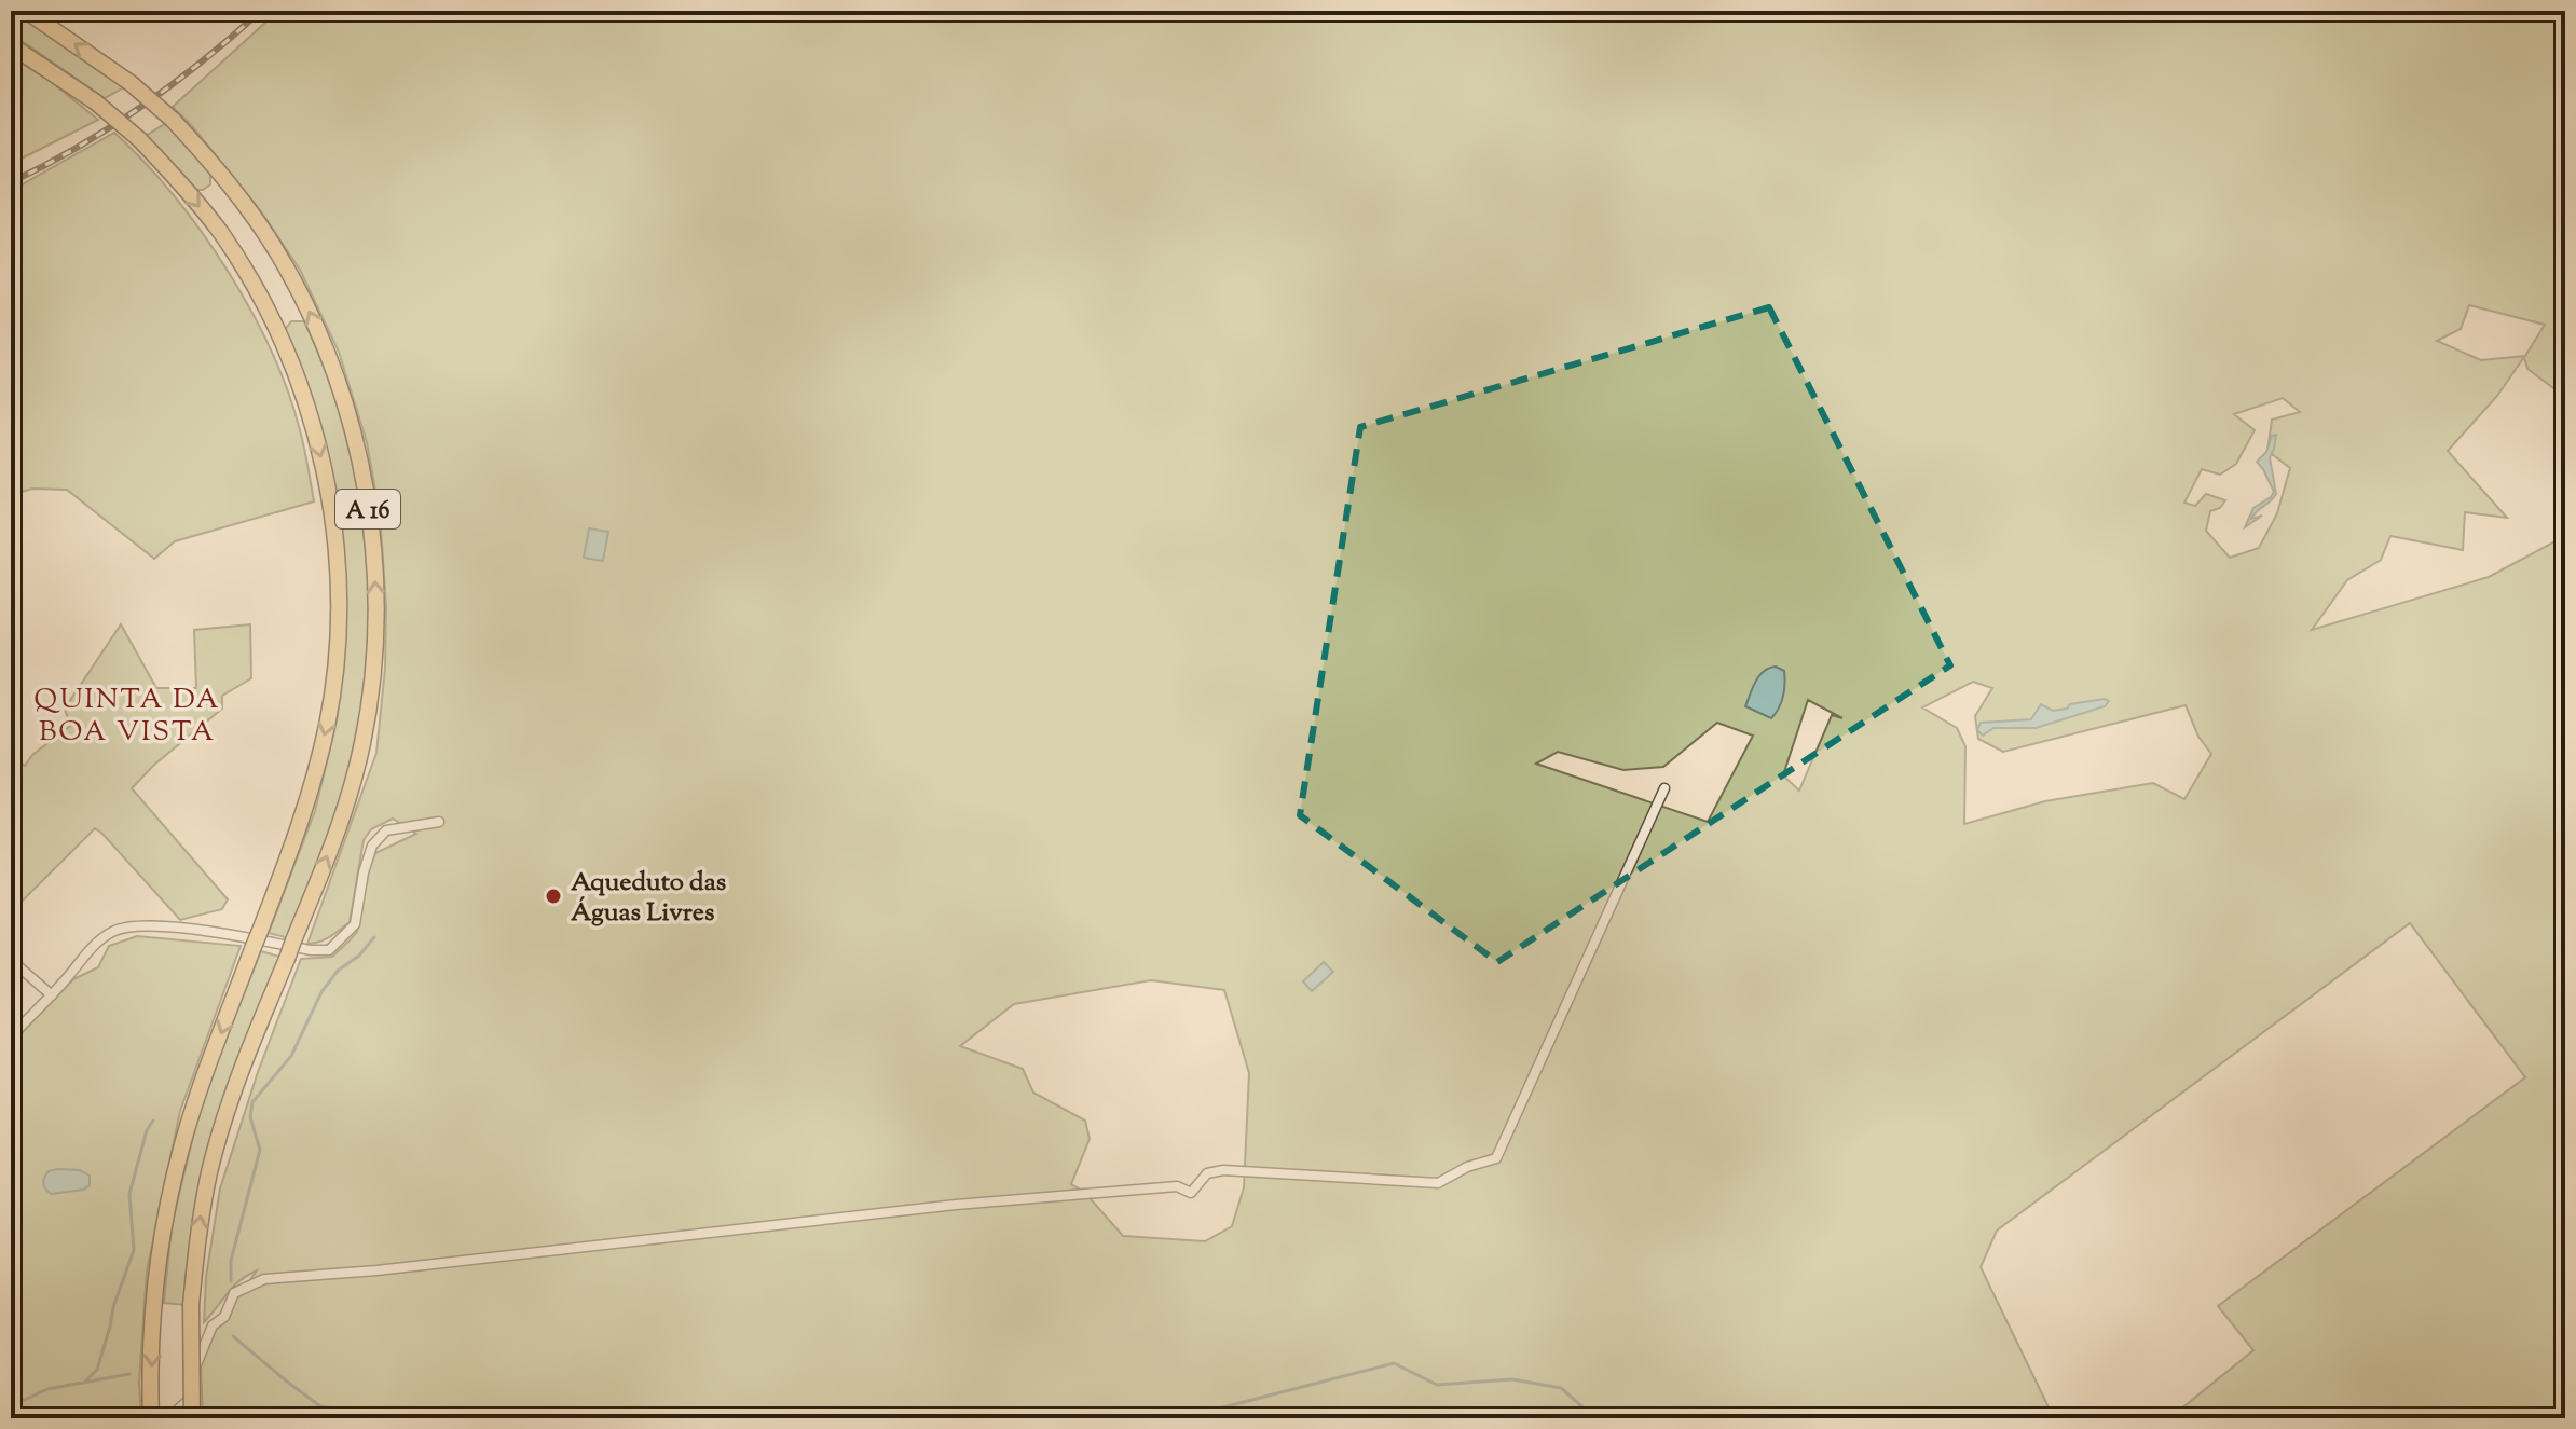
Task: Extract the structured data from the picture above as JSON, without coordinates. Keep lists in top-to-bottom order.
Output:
{
  "streets": {
    "highway": ["A 16"]
  },
  "districts": ["QUINTA DA BOA VISTA"],
  "places": ["Aqueduto das Águas Livres"]
}
